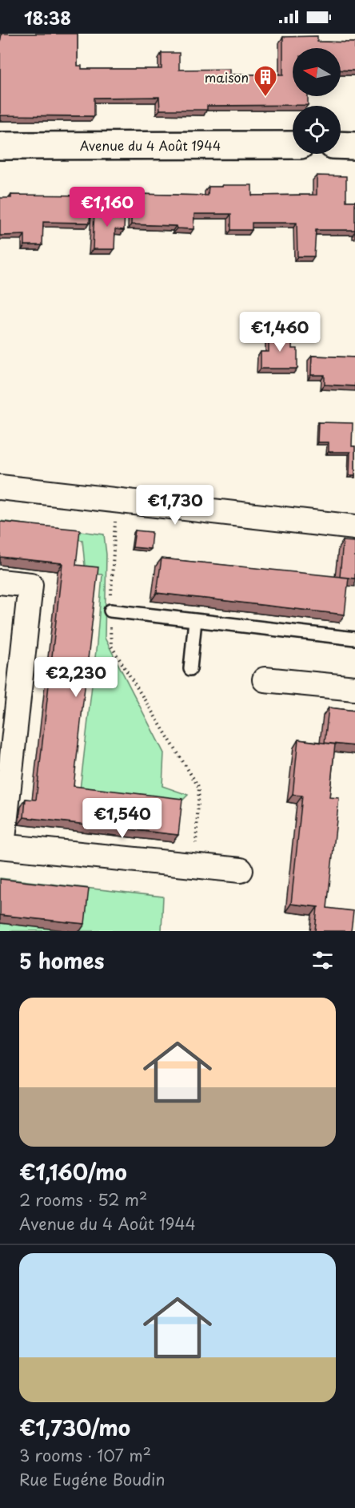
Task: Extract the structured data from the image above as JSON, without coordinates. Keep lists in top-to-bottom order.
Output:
{
  "streets": {
    "street": ["Avenue du 4 Août 1944"]
  },
  "places": {
    "building": ["maison"]
  },
  "north": "left",
  "page": {
    "status": "18:38",
    "price": [
      "€1,160",
      "€1,460",
      "€1,730",
      "€2,230",
      "€1,540"
    ],
    "heading": "5 homes",
    "list": [
      {
        "name": "€1,160/mo",
        "note": "2 rooms · 52 m² · Avenue du 4 Août 1944"
      },
      {
        "name": "€1,730/mo",
        "note": "3 rooms · 107 m² · Rue Eugéne Boudin"
      }
    ]
  }
}
